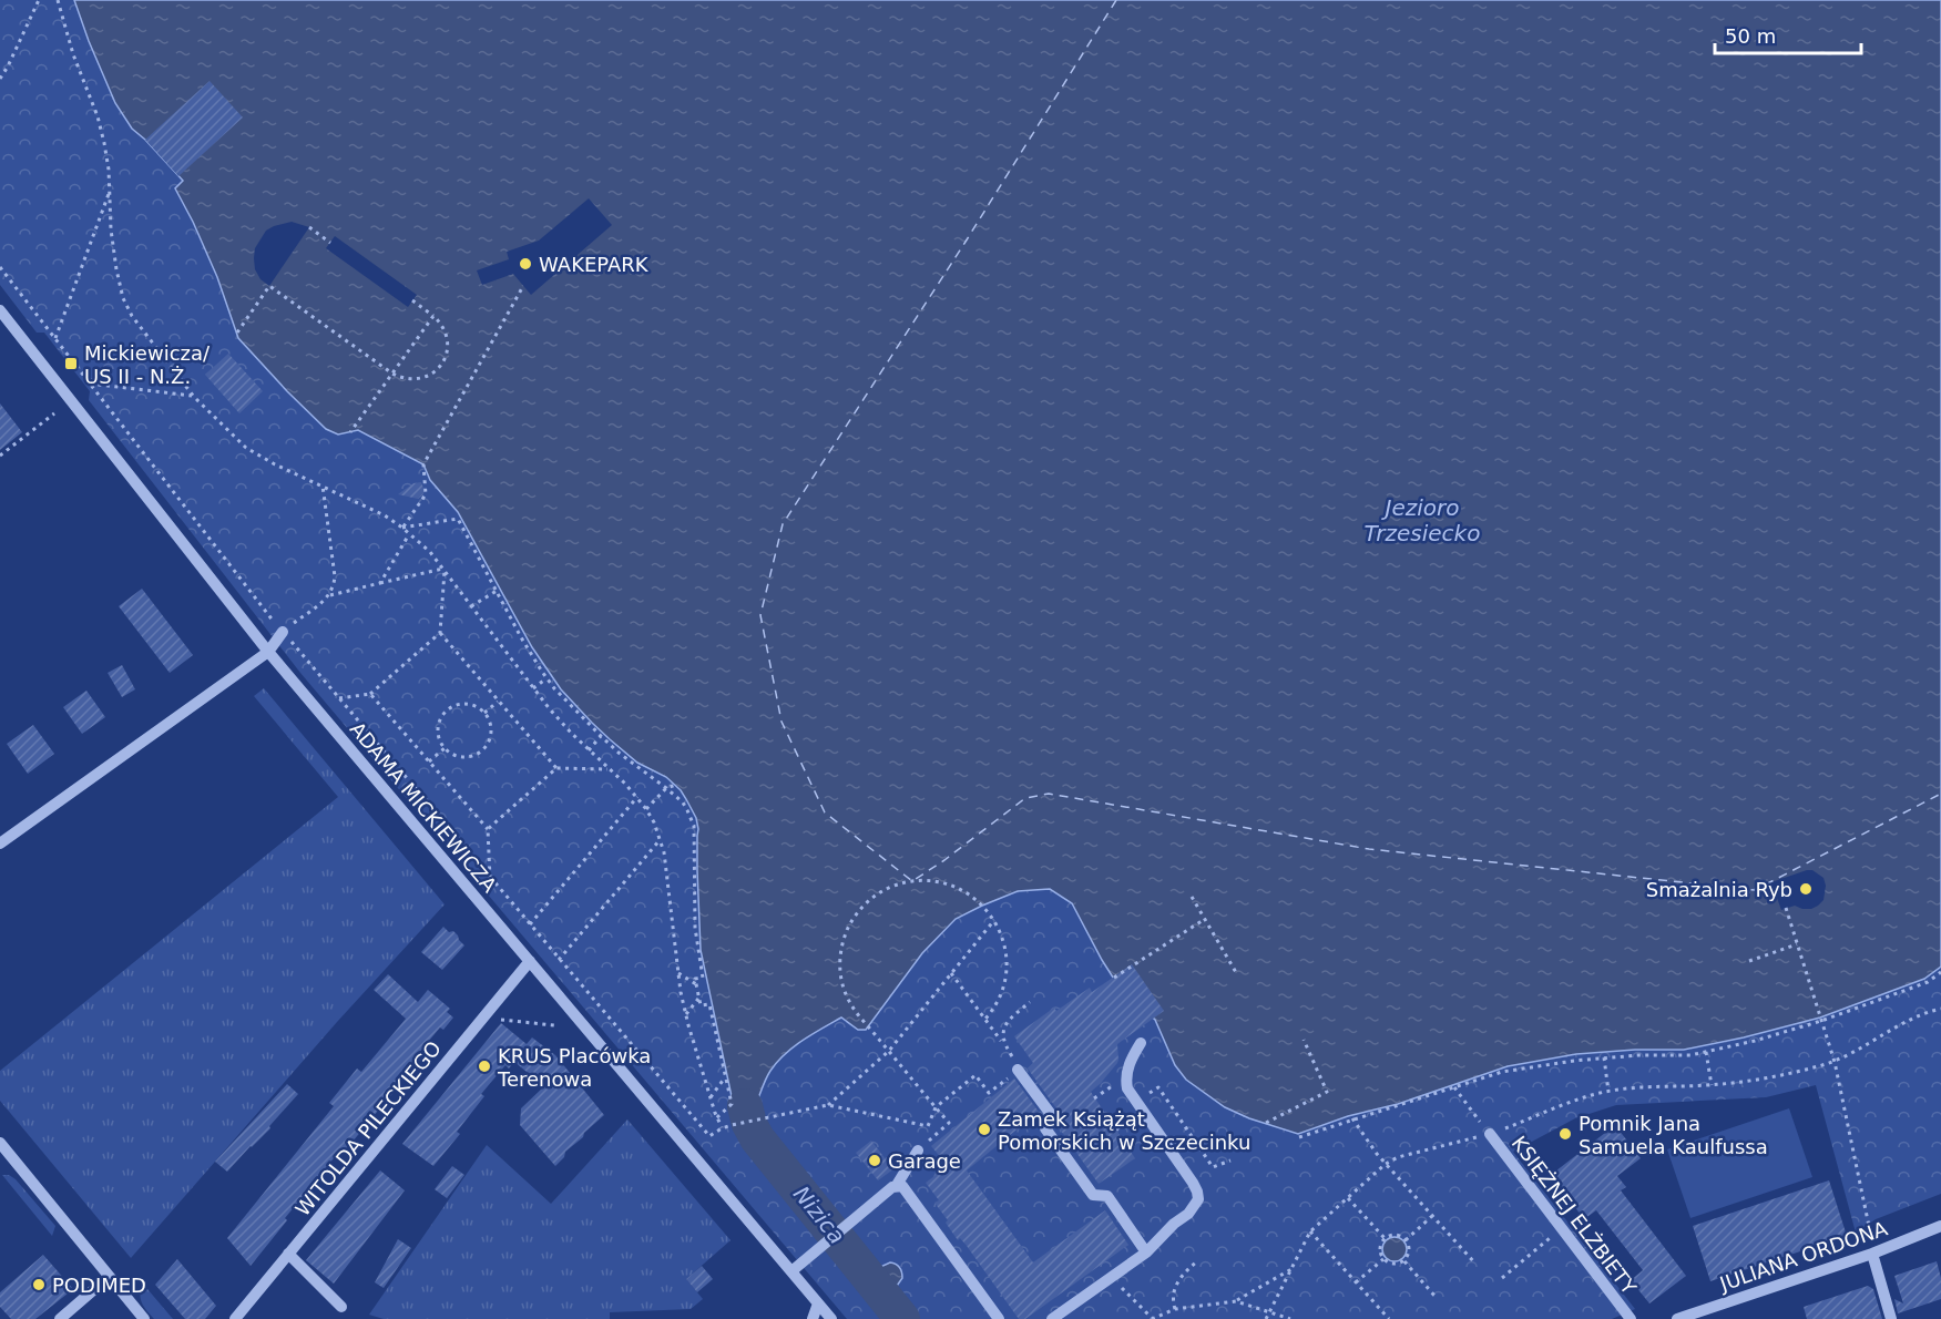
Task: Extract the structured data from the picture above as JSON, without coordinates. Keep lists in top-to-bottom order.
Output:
{
  "streets": {
    "street": [
      "ADAMA MICKIEWICZA",
      "WITOLDA PILECKIEGO",
      "KSIĘŻNEJ ELŻBIETY",
      "JULIANA ORDONA"
    ]
  },
  "crossings": [
    ["ADAMA MICKIEWICZA", "WITOLDA PILECKIEGO"]
  ],
  "water": ["Jezioro Trzesiecko", "Nizica"],
  "places": {
    "other": [
      "WAKEPARK",
      "Smażalnia Ryb",
      "KRUS Placówka Terenowa",
      "Zamek Książąt Pomorskich w Szczecinku",
      "Pomnik Jana Samuela Kaulfussa",
      "Garage",
      "PODIMED"
    ],
    "transit": ["Mickiewicza/ US II - N.Ż."]
  },
  "scale_bar": "50 m"
}
